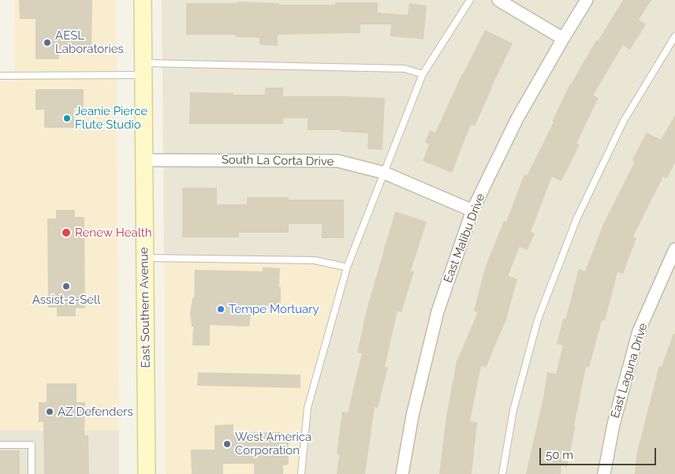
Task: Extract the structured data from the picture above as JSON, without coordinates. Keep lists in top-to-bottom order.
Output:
{
  "streets": {
    "main road": ["East Southern Avenue"],
    "street": ["South La Corta Drive", "East Malibu Drive", "East Laguna Drive"]
  },
  "crossings": [
    ["South La Corta Drive", "East Malibu Drive"],
    ["South La Corta Drive", "East Southern Avenue"]
  ],
  "places": [
    "AESL Laboratories",
    "Jeanie Pierce Flute Studio",
    "Renew Health",
    "Assist-2-Sell",
    "Tempe Mortuary",
    "AZ Defenders",
    "West America Corporation"
  ],
  "scale_bar": "50 m"
}
